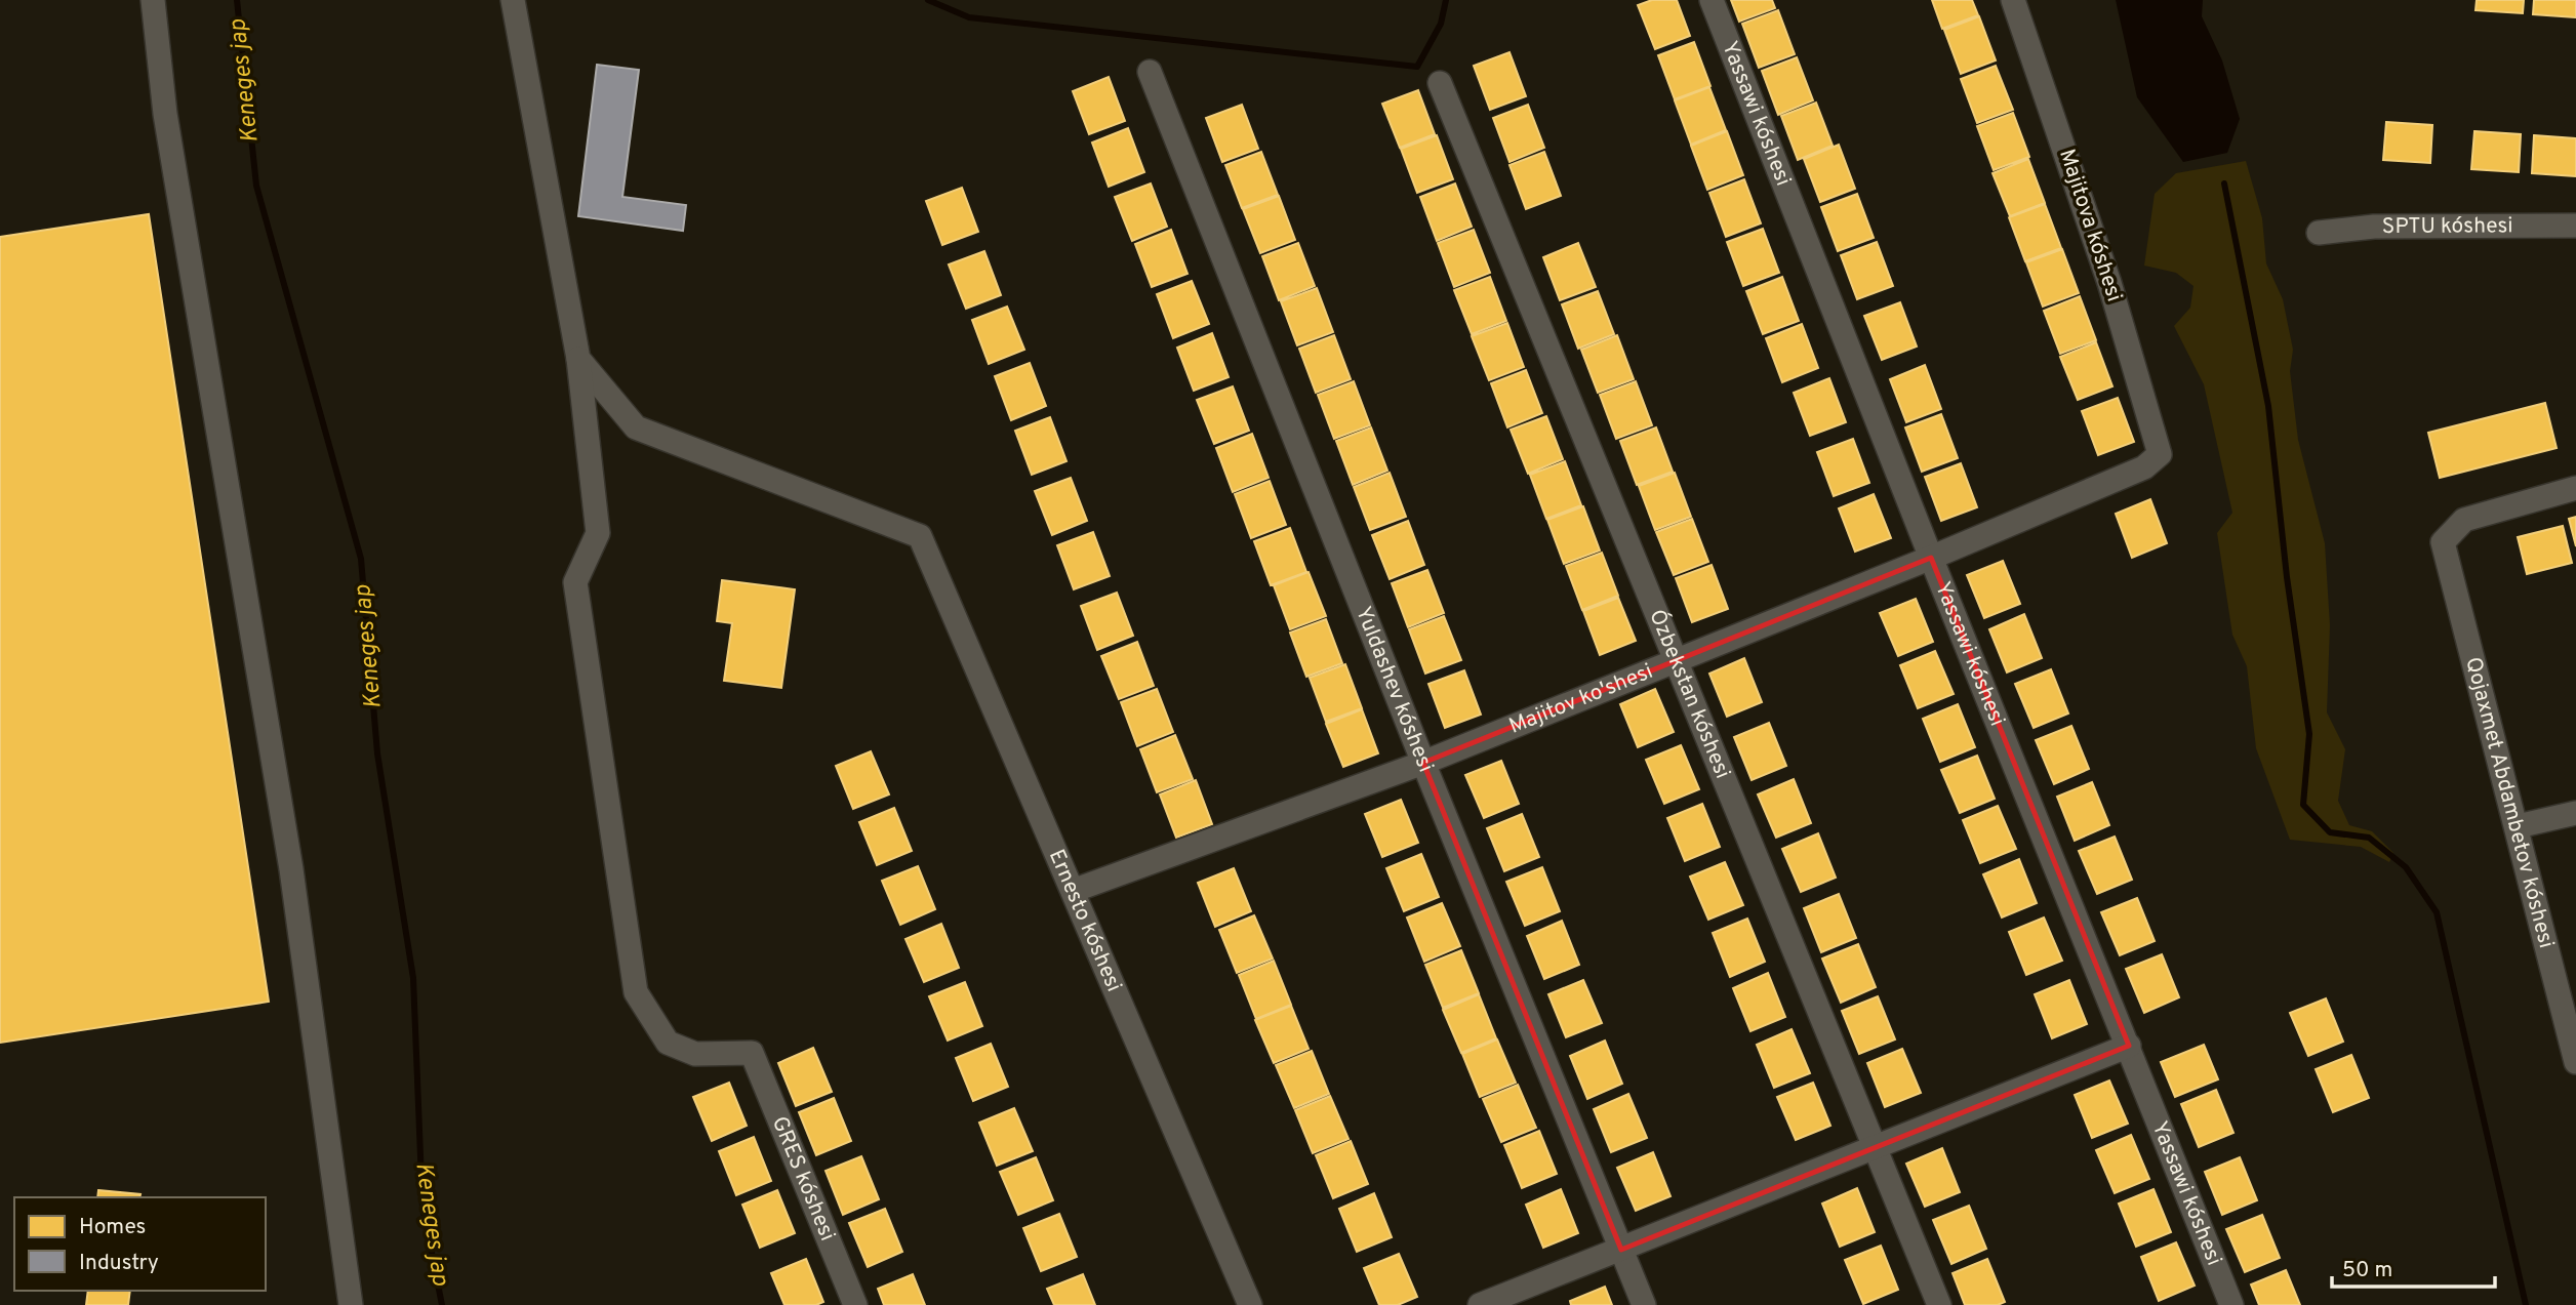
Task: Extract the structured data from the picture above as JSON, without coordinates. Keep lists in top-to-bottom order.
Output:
{
  "streets": {
    "street": [
      "Yassawi kóshesi",
      "Majitova kóshesi",
      "SPTU kóshesi",
      "Yuldashev kóshesi",
      "Ózbekstan kóshesi",
      "Majitov ko'shesi",
      "Qojaxmet Abdambetov kóshesi",
      "Ernesto kóshesi",
      "GRES kóshesi"
    ]
  },
  "crossings": [
    ["Yassawi kóshesi", "Majitov ko'shesi"],
    ["Majitova kóshesi", "Majitov ko'shesi"],
    ["Yuldashev kóshesi", "Majitov ko'shesi"],
    ["Ózbekstan kóshesi", "Majitov ko'shesi"],
    ["Majitov ko'shesi", "Ernesto kóshesi"],
    ["Ernesto kóshesi", "GRES kóshesi"]
  ],
  "water": ["Keneges jap"],
  "legend": ["Homes", "Industry"],
  "scale_bar": "50 m"
}
